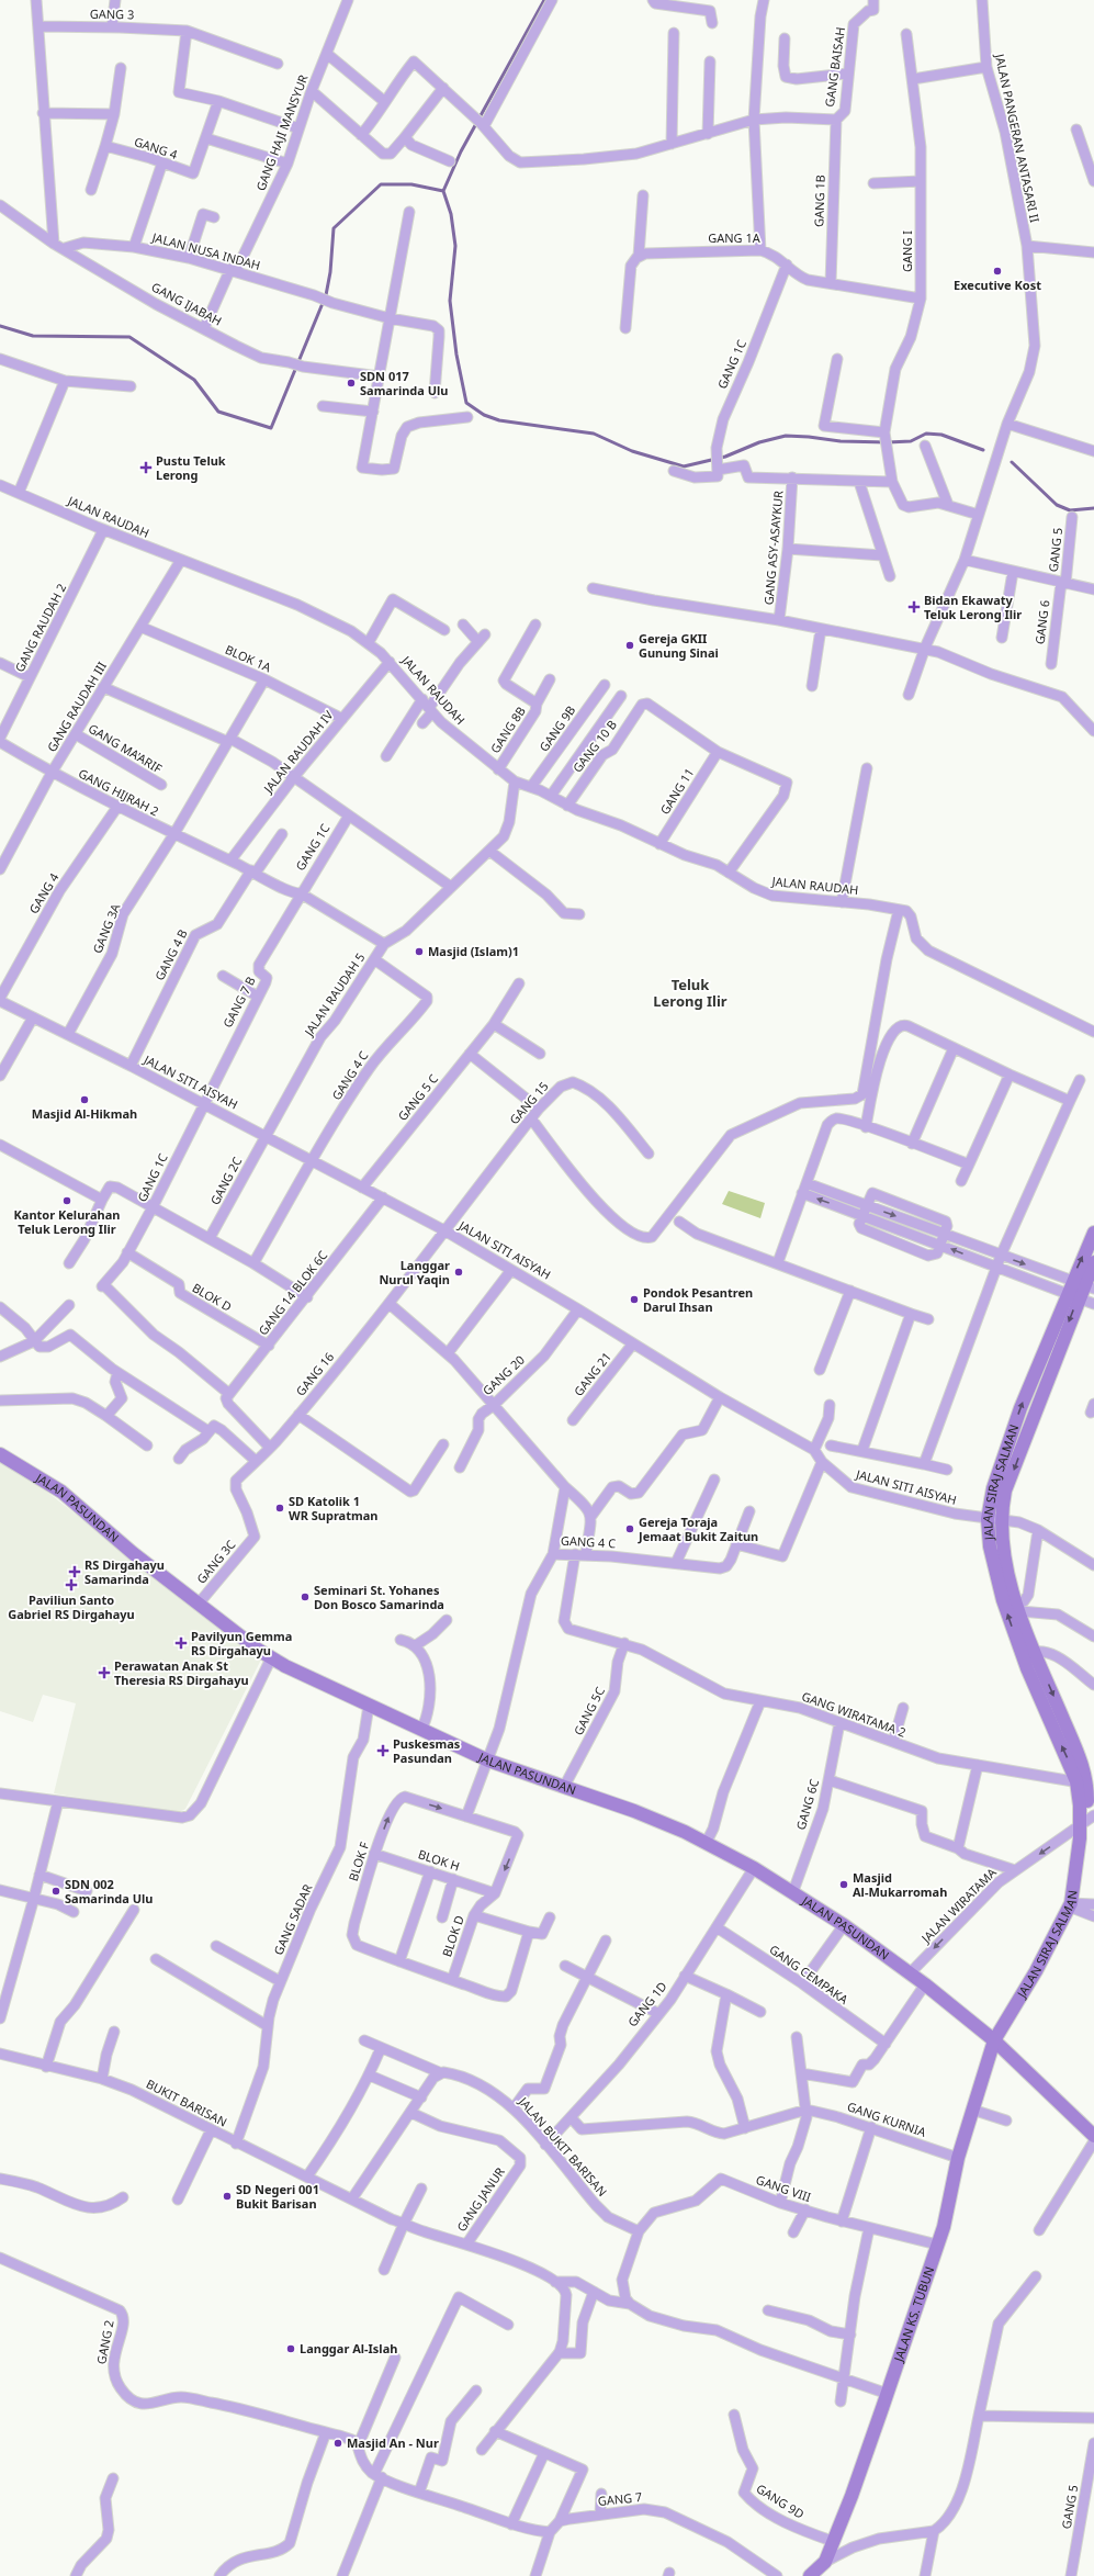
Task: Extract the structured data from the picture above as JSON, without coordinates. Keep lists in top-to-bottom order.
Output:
{
  "streets": {
    "street": [
      "GANG 3",
      "GANG BAISAH",
      "GANG HAJI MANSYUR",
      "JALAN PANGERAN ANTASARI II",
      "GANG 4",
      "GANG 1B",
      "GANG 1A",
      "JALAN NUSA INDAH",
      "GANG I",
      "GANG IJABAH",
      "GANG 1C",
      "JALAN RAUDAH",
      "GANG ASY-ASAYKUR",
      "GANG 5",
      "GANG 6",
      "GANG RAUDAH 2",
      "BLOK 1A",
      "GANG RAUDAH III",
      "GANG 9B",
      "GANG 8B",
      "GANG 10 B",
      "GANG MA'ARIF",
      "JALAN RAUDAH IV",
      "GANG 11",
      "GANG HIJRAH 2",
      "GANG 3A",
      "GANG 4 B",
      "JALAN RAUDAH 5",
      "GANG 7 B",
      "GANG 4 C",
      "JALAN SITI AISYAH",
      "GANG 5 C",
      "GANG 15",
      "GANG 2C",
      "GANG 14 BLOK 6C",
      "BLOK D",
      "GANG 16",
      "GANG 21",
      "GANG 20",
      "JALAN SIRAJ SALMAN",
      "JALAN PASUNDAN",
      "GANG 3C",
      "GANG 5C",
      "GANG WIRATAMA 2",
      "GANG 6C",
      "BLOK H",
      "BLOK F",
      "JALAN WIRATAMA",
      "GANG SADAR",
      "GANG CEMPAKA",
      "GANG 1D",
      "BUKIT BARISAN",
      "GANG KURNIA",
      "JALAN BUKIT BARISAN",
      "GANG VIII",
      "GANG JANUR",
      "JALAN KS. TUBUN",
      "GANG 2",
      "GANG 7",
      "GANG 9D"
    ]
  },
  "crossings": [
    ["GANG BAISAH", "GANG 1B"],
    ["GANG HAJI MANSYUR", "JALAN NUSA INDAH"],
    ["GANG HAJI MANSYUR", "GANG IJABAH"],
    ["GANG 4", "GANG HIJRAH 2"],
    ["GANG 4", "JALAN SITI AISYAH"],
    ["GANG 1B", "GANG 1A"],
    ["GANG 1A", "GANG I"],
    ["GANG 1A", "GANG 1C"],
    ["JALAN NUSA INDAH", "GANG IJABAH"],
    ["GANG 1C", "GANG HIJRAH 2"],
    ["GANG 1C", "GANG 7 B"],
    ["GANG 1C", "JALAN SITI AISYAH"],
    ["GANG 1C", "GANG 14 BLOK 6C"],
    ["GANG 1C", "BLOK D"],
    ["JALAN RAUDAH", "GANG RAUDAH 2"],
    ["JALAN RAUDAH", "GANG RAUDAH III"],
    ["JALAN RAUDAH", "GANG 9B"],
    ["JALAN RAUDAH", "GANG 8B"],
    ["JALAN RAUDAH", "GANG 10 B"],
    ["JALAN RAUDAH", "JALAN RAUDAH IV"],
    ["JALAN RAUDAH", "GANG 11"],
    ["JALAN RAUDAH", "JALAN RAUDAH 5"],
    ["GANG 5", "GANG 6"],
    ["BLOK 1A", "GANG RAUDAH III"],
    ["BLOK 1A", "JALAN RAUDAH IV"],
    ["BLOK 1A", "GANG 3A"],
    ["GANG RAUDAH III", "GANG MA'ARIF"],
    ["GANG RAUDAH III", "GANG HIJRAH 2"],
    ["GANG 10 B", "GANG 11"],
    ["JALAN RAUDAH IV", "GANG HIJRAH 2"],
    ["GANG HIJRAH 2", "GANG 3A"],
    ["GANG HIJRAH 2", "GANG 4 B"],
    ["GANG HIJRAH 2", "JALAN RAUDAH 5"],
    ["GANG HIJRAH 2", "GANG 7 B"],
    ["GANG 3A", "JALAN SITI AISYAH"],
    ["GANG 4 B", "JALAN SITI AISYAH"],
    ["JALAN RAUDAH 5", "GANG 4 C"],
    ["JALAN RAUDAH 5", "JALAN SITI AISYAH"],
    ["JALAN RAUDAH 5", "GANG 2C"],
    ["GANG 7 B", "JALAN SITI AISYAH"],
    ["GANG 4 C", "JALAN SITI AISYAH"],
    ["GANG 4 C", "BLOK D"],
    ["GANG 4 C", "JALAN PASUNDAN"],
    ["GANG 4 C", "GANG WIRATAMA 2"],
    ["GANG 4 C", "BLOK F"],
    ["JALAN SITI AISYAH", "GANG 5 C"],
    ["JALAN SITI AISYAH", "GANG 15"],
    ["JALAN SITI AISYAH", "GANG 2C"],
    ["JALAN SITI AISYAH", "GANG 14 BLOK 6C"],
    ["JALAN SITI AISYAH", "GANG 16"],
    ["JALAN SITI AISYAH", "GANG 21"],
    ["JALAN SITI AISYAH", "GANG 20"],
    ["JALAN SITI AISYAH", "JALAN SIRAJ SALMAN"],
    ["GANG 15", "GANG 16"],
    ["GANG 14 BLOK 6C", "BLOK D"],
    ["BLOK D", "BLOK H"],
    ["BLOK D", "BLOK F"],
    ["GANG 16", "GANG 3C"],
    ["JALAN SIRAJ SALMAN", "JALAN PASUNDAN"],
    ["JALAN SIRAJ SALMAN", "GANG WIRATAMA 2"],
    ["JALAN SIRAJ SALMAN", "JALAN WIRATAMA"],
    ["JALAN SIRAJ SALMAN", "JALAN KS. TUBUN"],
    ["JALAN PASUNDAN", "GANG 3C"],
    ["JALAN PASUNDAN", "GANG 5C"],
    ["JALAN PASUNDAN", "GANG 6C"],
    ["JALAN PASUNDAN", "JALAN WIRATAMA"],
    ["JALAN PASUNDAN", "GANG SADAR"],
    ["JALAN PASUNDAN", "GANG 1D"],
    ["JALAN PASUNDAN", "JALAN KS. TUBUN"],
    ["GANG 5C", "GANG WIRATAMA 2"],
    ["GANG WIRATAMA 2", "GANG 6C"],
    ["BLOK H", "BLOK F"],
    ["GANG SADAR", "BUKIT BARISAN"],
    ["GANG CEMPAKA", "GANG 1D"],
    ["GANG 1D", "JALAN BUKIT BARISAN"],
    ["BUKIT BARISAN", "GANG JANUR"],
    ["GANG KURNIA", "JALAN KS. TUBUN"],
    ["JALAN BUKIT BARISAN", "GANG VIII"],
    ["GANG VIII", "JALAN KS. TUBUN"],
    ["JALAN KS. TUBUN", "GANG 9D"]
  ],
  "one_way": ["JALAN WIRATAMA"],
  "districts": ["Teluk Lerong Ilir"],
  "places": {
    "other": [
      "Executive Kost",
      "SDN 017 Samarinda Ulu",
      "Gereja GKII Gunung Sinai",
      "Masjid (Islam)1",
      "Masjid Al-Hikmah",
      "Kantor Kelurahan Teluk Lerong Ilir",
      "Langgar Nurul Yaqin",
      "Pondok Pesantren Darul Ihsan",
      "SD Katolik 1 WR Supratman",
      "Gereja Toraja Jemaat Bukit Zaitun",
      "Seminari St. Yohanes Don Bosco Samarinda",
      "Masjid Al-Mukarromah",
      "SDN 002 Samarinda Ulu",
      "SD Negeri 001 Bukit Barisan",
      "Langgar Al-Islah",
      "Masjid An - Nur"
    ],
    "health": [
      "Pustu Teluk Lerong",
      "Bidan Ekawaty Teluk Lerong Ilir",
      "RS Dirgahayu Samarinda",
      "Paviliun Santo Gabriel RS Dirgahayu",
      "Pavilyun Gemma RS Dirgahayu",
      "Perawatan Anak St Theresia RS Dirgahayu",
      "Puskesmas Pasundan"
    ]
  }
}
